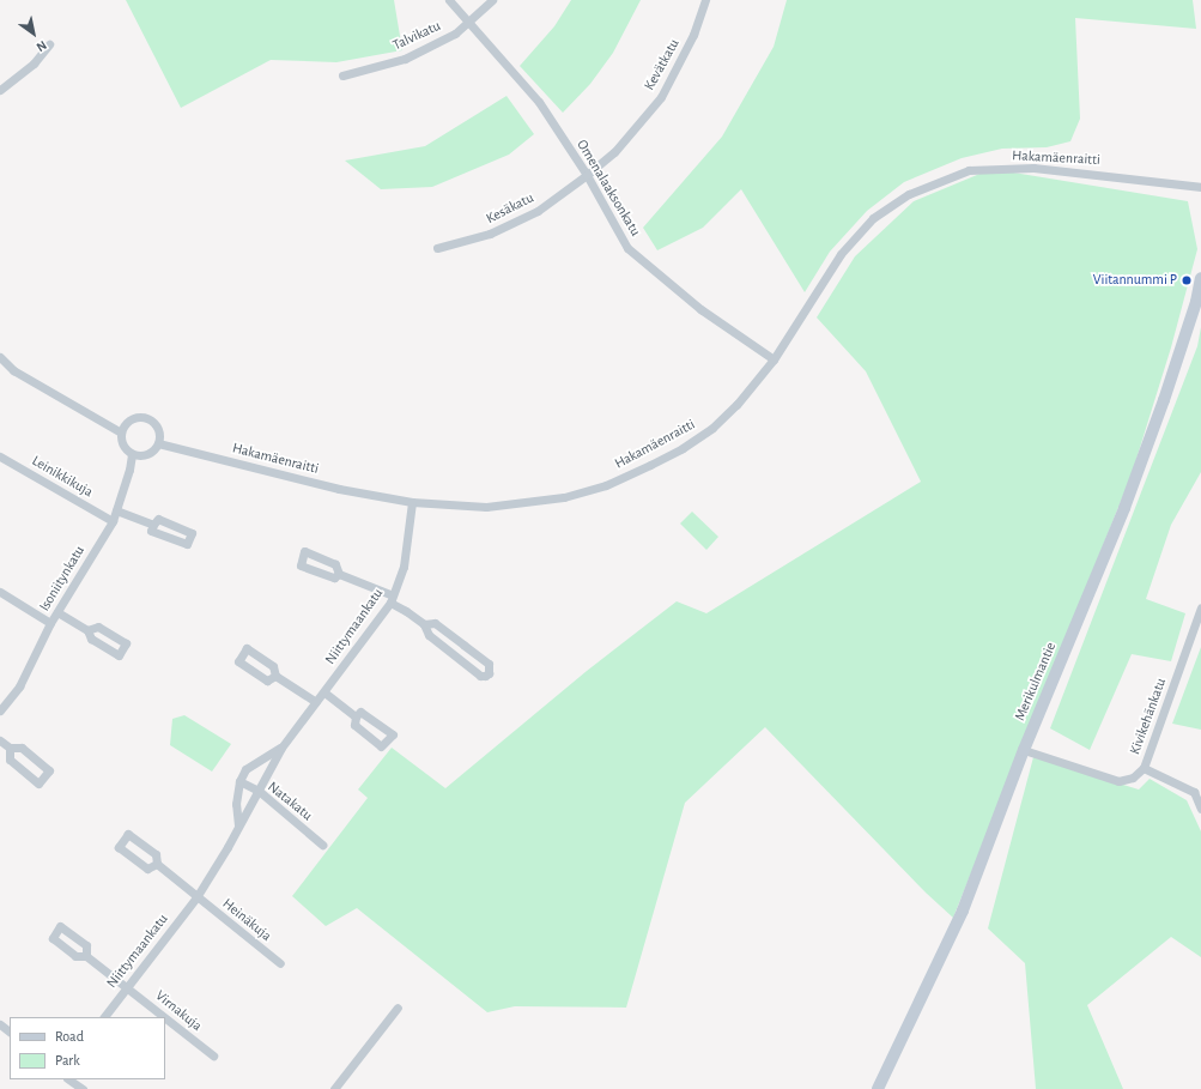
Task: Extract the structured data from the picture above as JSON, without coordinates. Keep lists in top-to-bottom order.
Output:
{
  "streets": {
    "street": [
      "Talvikatu",
      "Kevätkatu",
      "Hakamäenraitti",
      "Omenalaaksonkatu",
      "Kesäkatu",
      "Leinikkikuja",
      "Isoniitynkatu",
      "Niittymaankatu",
      "Merikulmantie",
      "Kivikehänkatu",
      "Natakatu",
      "Heinäkuja",
      "Virnakuja"
    ]
  },
  "crossings": [
    ["Talvikatu", "Omenalaaksonkatu"],
    ["Kevätkatu", "Omenalaaksonkatu"],
    ["Kevätkatu", "Kesäkatu"],
    ["Hakamäenraitti", "Omenalaaksonkatu"],
    ["Hakamäenraitti", "Isoniitynkatu"],
    ["Hakamäenraitti", "Niittymaankatu"],
    ["Omenalaaksonkatu", "Kesäkatu"],
    ["Leinikkikuja", "Isoniitynkatu"],
    ["Niittymaankatu", "Natakatu"],
    ["Niittymaankatu", "Heinäkuja"],
    ["Niittymaankatu", "Virnakuja"],
    ["Merikulmantie", "Kivikehänkatu"]
  ],
  "places": ["Viitannummi P"],
  "legend": ["Road", "Park"],
  "north": "bottom right"
}
